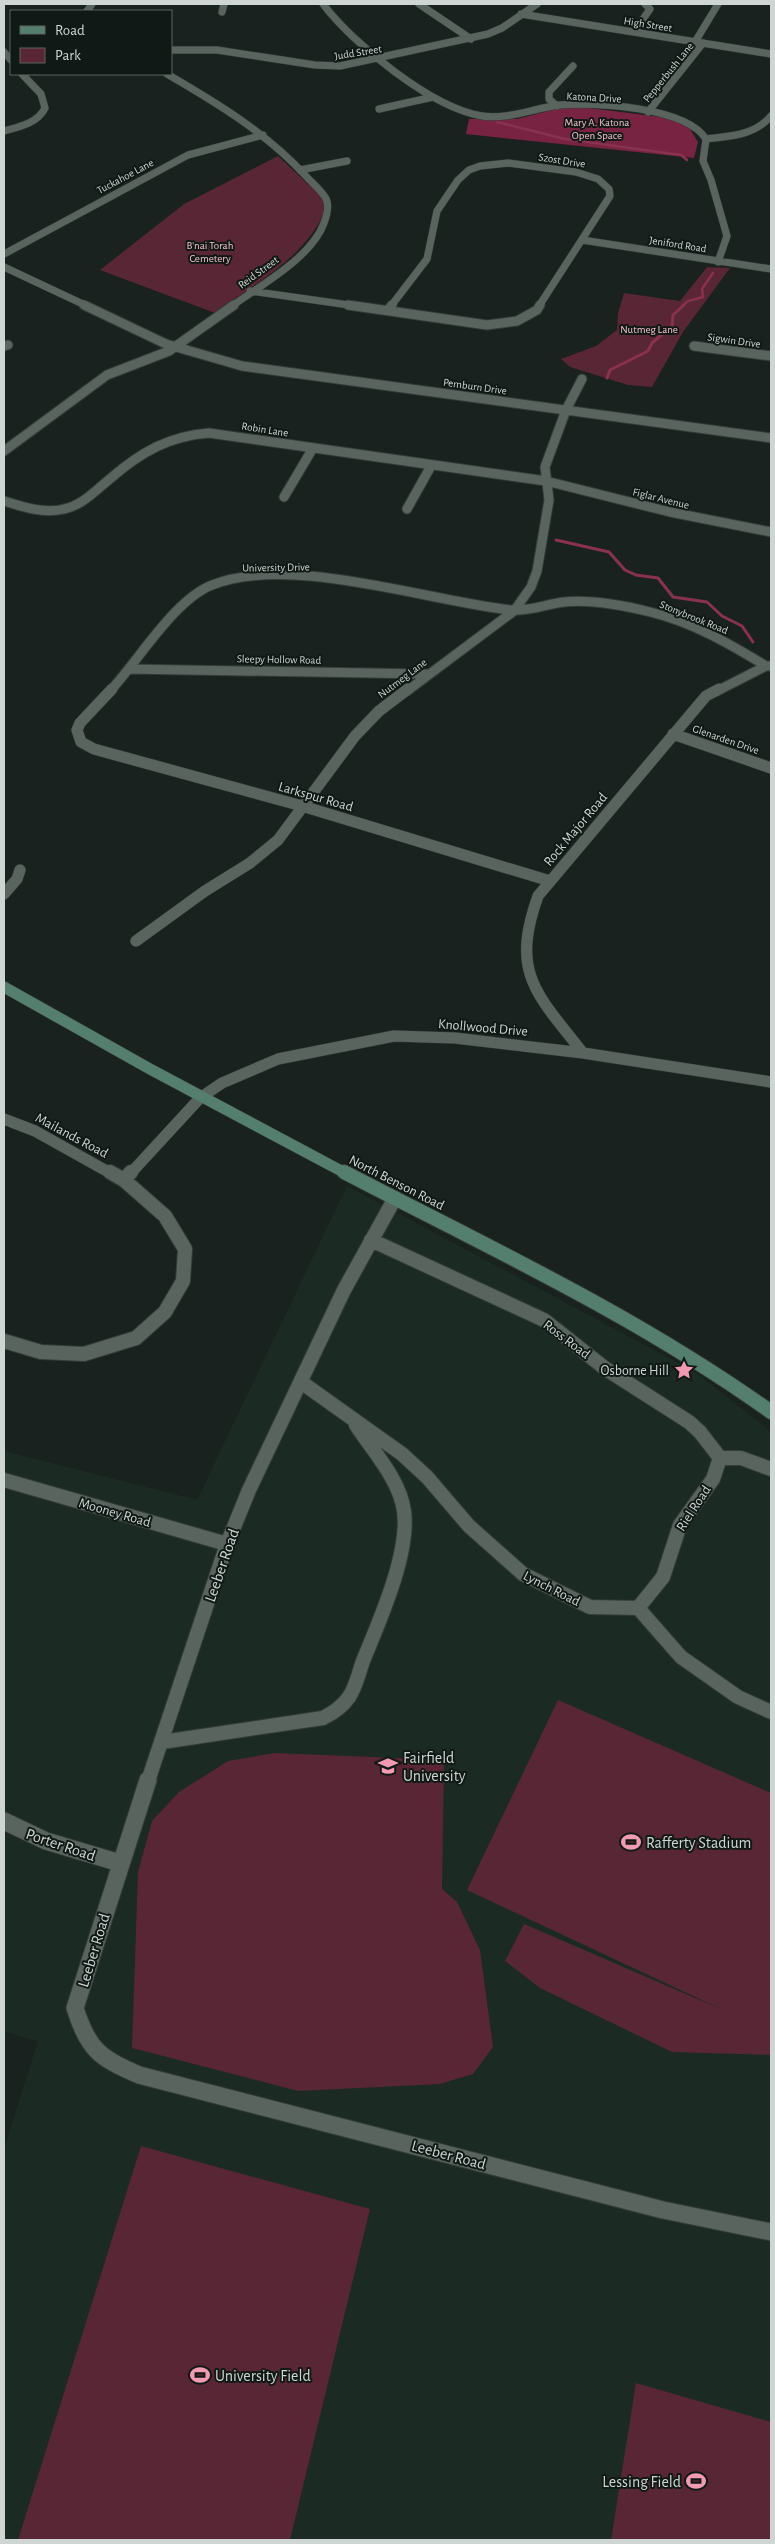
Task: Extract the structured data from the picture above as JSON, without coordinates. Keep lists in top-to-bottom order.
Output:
{
  "streets": {
    "main road": ["North Benson Road"],
    "street": [
      "High Street",
      "Judd Street",
      "Pepperbush Lane",
      "Katona Drive",
      "Szost Drive",
      "Tuckahoe Lane",
      "Jeniford Road",
      "Reid Street",
      "Sigwin Drive",
      "Pemburn Drive",
      "Robin Lane",
      "Figlar Avenue",
      "University Drive",
      "Stonybrook Road",
      "Sleepy Hollow Road",
      "Nutmeg Lane",
      "Glenarden Drive",
      "Larkspur Road",
      "Rock Major Road",
      "Knollwood Drive",
      "Mailands Road",
      "Ross Road",
      "Riel Road",
      "Mooney Road",
      "Leeber Road",
      "Lynch Road",
      "Porter Road"
    ]
  },
  "crossings": [
    ["High Street", "Judd Street"],
    ["High Street", "Pepperbush Lane"],
    ["Judd Street", "Katona Drive"],
    ["Pepperbush Lane", "Katona Drive"],
    ["Szost Drive", "Jeniford Road"],
    ["Szost Drive", "Reid Street"],
    ["Tuckahoe Lane", "Reid Street"],
    ["Reid Street", "Pemburn Drive"],
    ["Pemburn Drive", "Nutmeg Lane"],
    ["Robin Lane", "Figlar Avenue"],
    ["Robin Lane", "Nutmeg Lane"],
    ["Figlar Avenue", "Nutmeg Lane"],
    ["University Drive", "Stonybrook Road"],
    ["University Drive", "Sleepy Hollow Road"],
    ["University Drive", "Nutmeg Lane"],
    ["University Drive", "Larkspur Road"],
    ["Stonybrook Road", "Nutmeg Lane"],
    ["Stonybrook Road", "Rock Major Road"],
    ["Sleepy Hollow Road", "Nutmeg Lane"],
    ["Nutmeg Lane", "Larkspur Road"],
    ["Glenarden Drive", "Rock Major Road"],
    ["Larkspur Road", "Rock Major Road"],
    ["Rock Major Road", "Knollwood Drive"],
    ["Knollwood Drive", "North Benson Road"],
    ["North Benson Road", "Leeber Road"],
    ["Ross Road", "Riel Road"],
    ["Ross Road", "Leeber Road"],
    ["Riel Road", "Lynch Road"],
    ["Mooney Road", "Leeber Road"],
    ["Leeber Road", "Lynch Road"],
    ["Leeber Road", "Porter Road"]
  ],
  "parks": ["Mary A. Katona Open Space", "B'nai Torah Cemetery", "Nutmeg Lane"],
  "places": {
    "place": ["Osborne Hill"],
    "school or university": ["Fairfield University"],
    "sports": ["Rafferty Stadium", "University Field", "Lessing Field"]
  },
  "legend": ["Road", "Park"]
}
